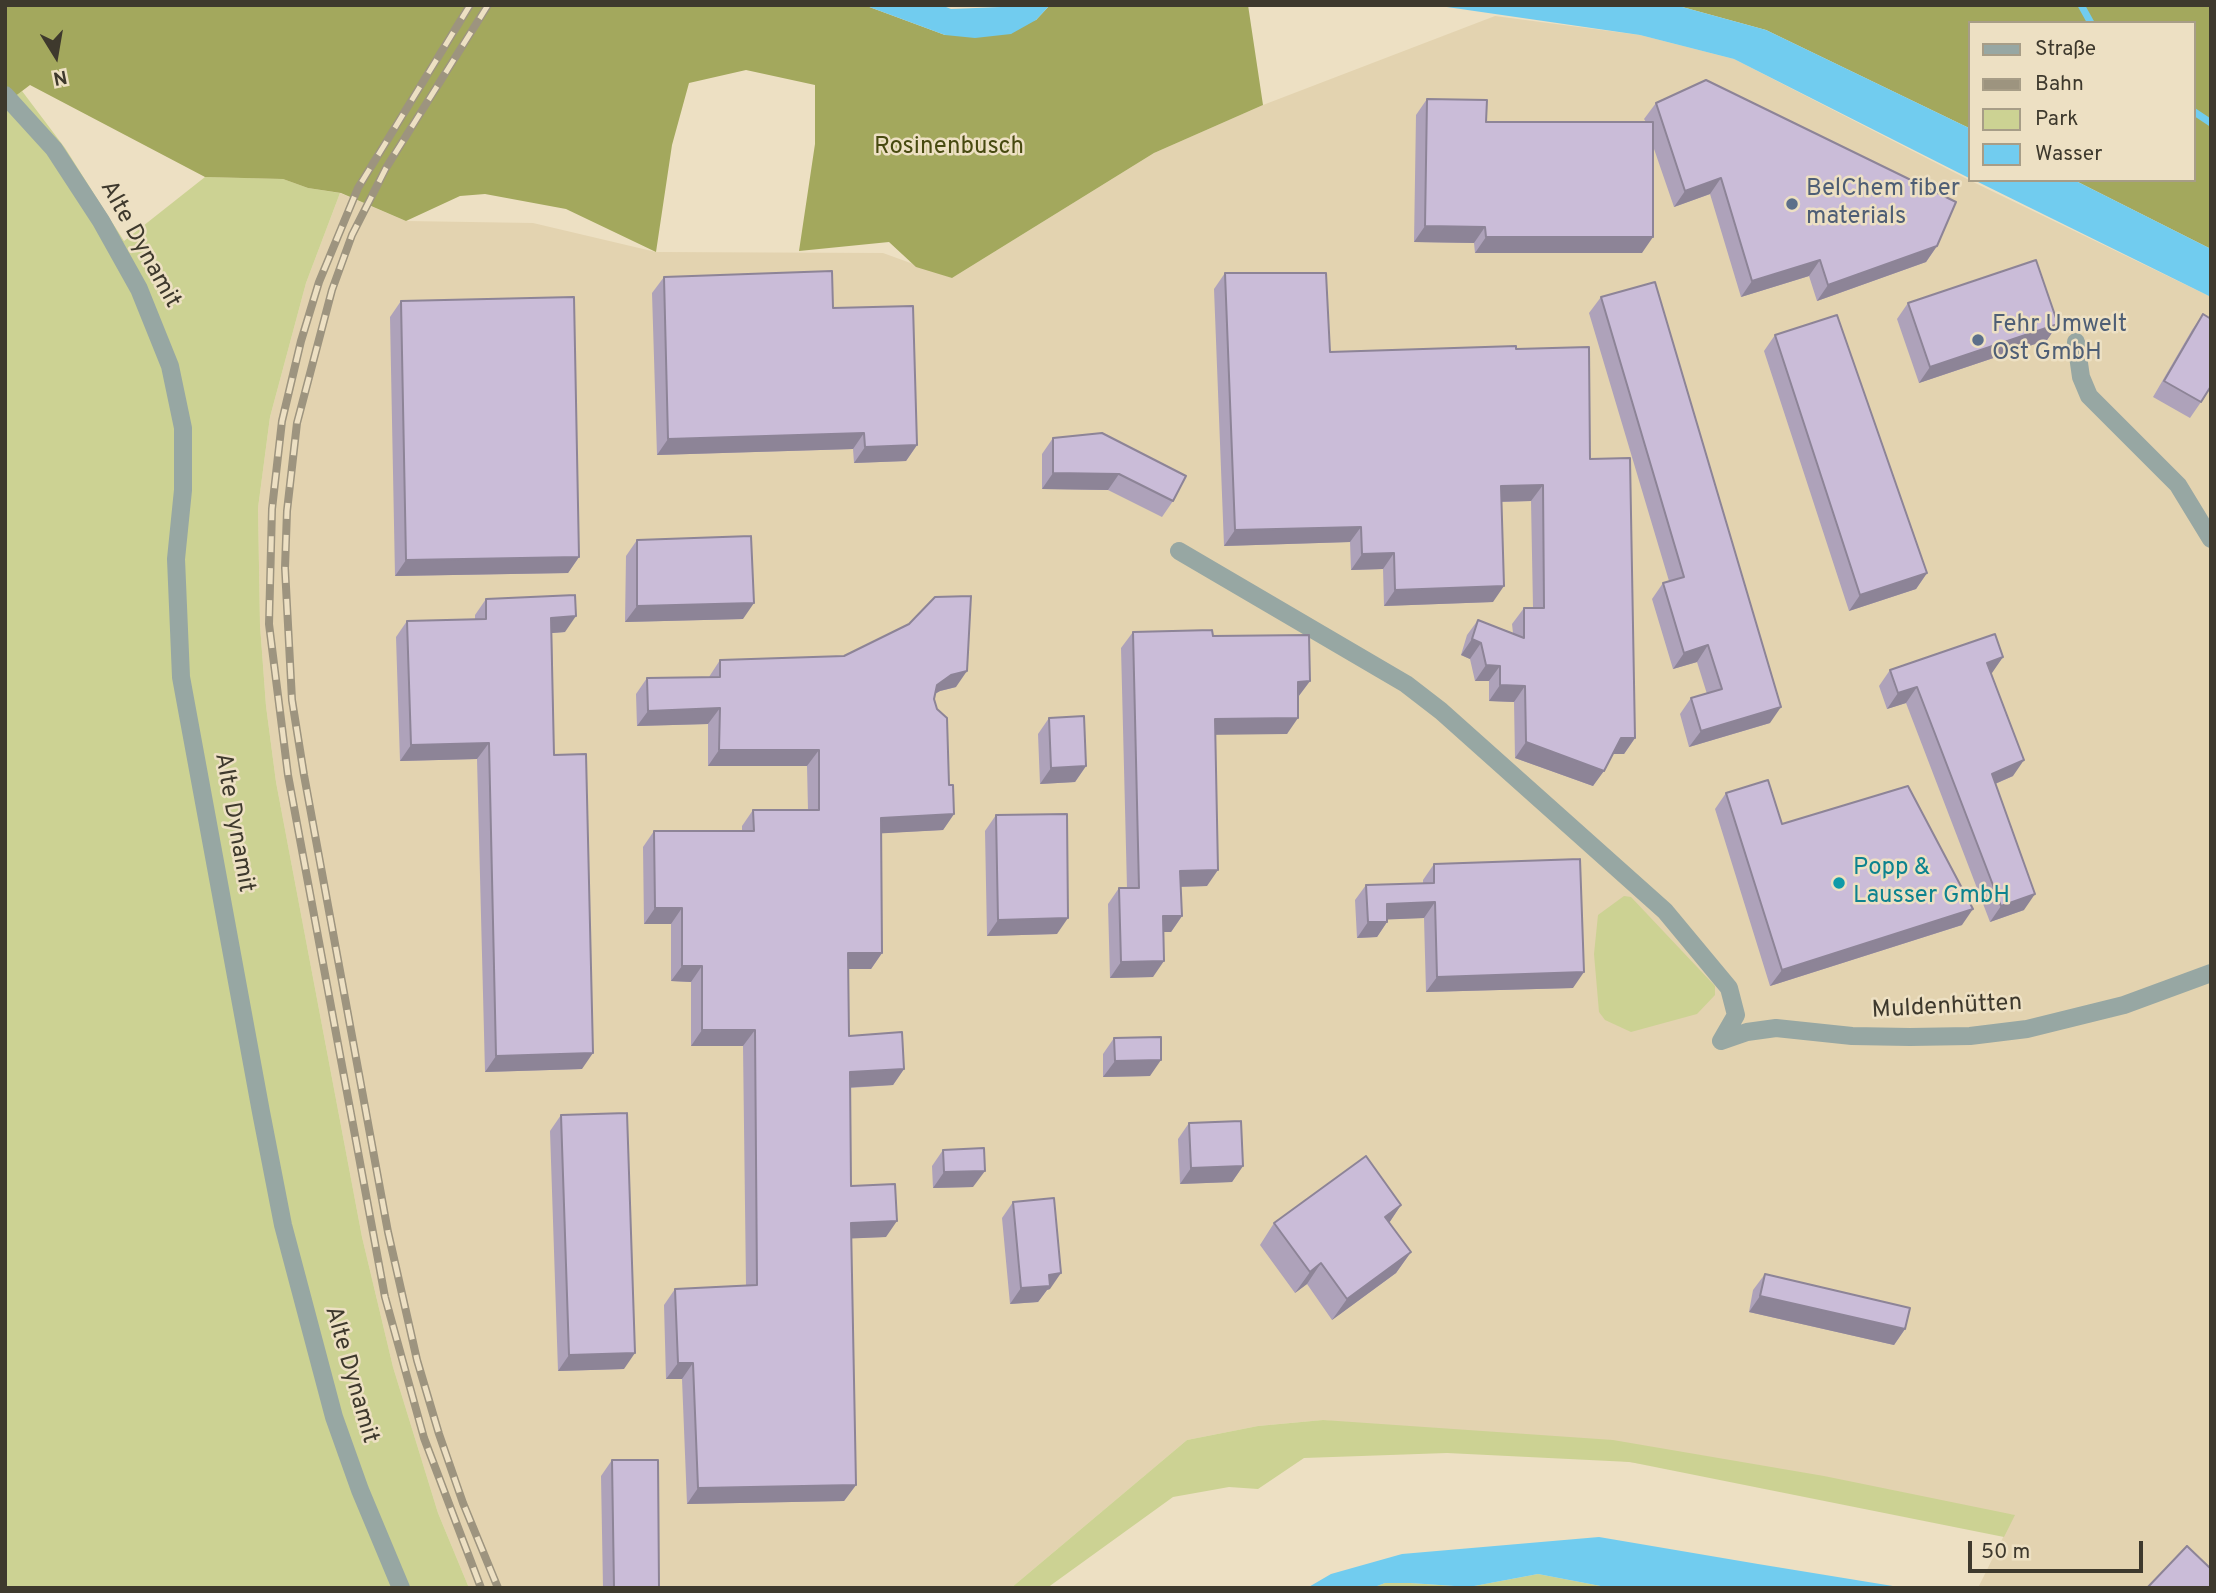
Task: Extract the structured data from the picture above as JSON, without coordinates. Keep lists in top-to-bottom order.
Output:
{
  "streets": {
    "street": ["Alte Dynamit", "Muldenhütten"]
  },
  "parks": ["Rosinenbusch"],
  "places": ["BelChem fiber materials", "Fehr Umwelt Ost GmbH", "Popp & Lausser GmbH"],
  "legend": [
    "Straße",
    "Bahn",
    "Park",
    "Wasser"
  ],
  "scale_bar": "50 m",
  "north": "bottom"
}
